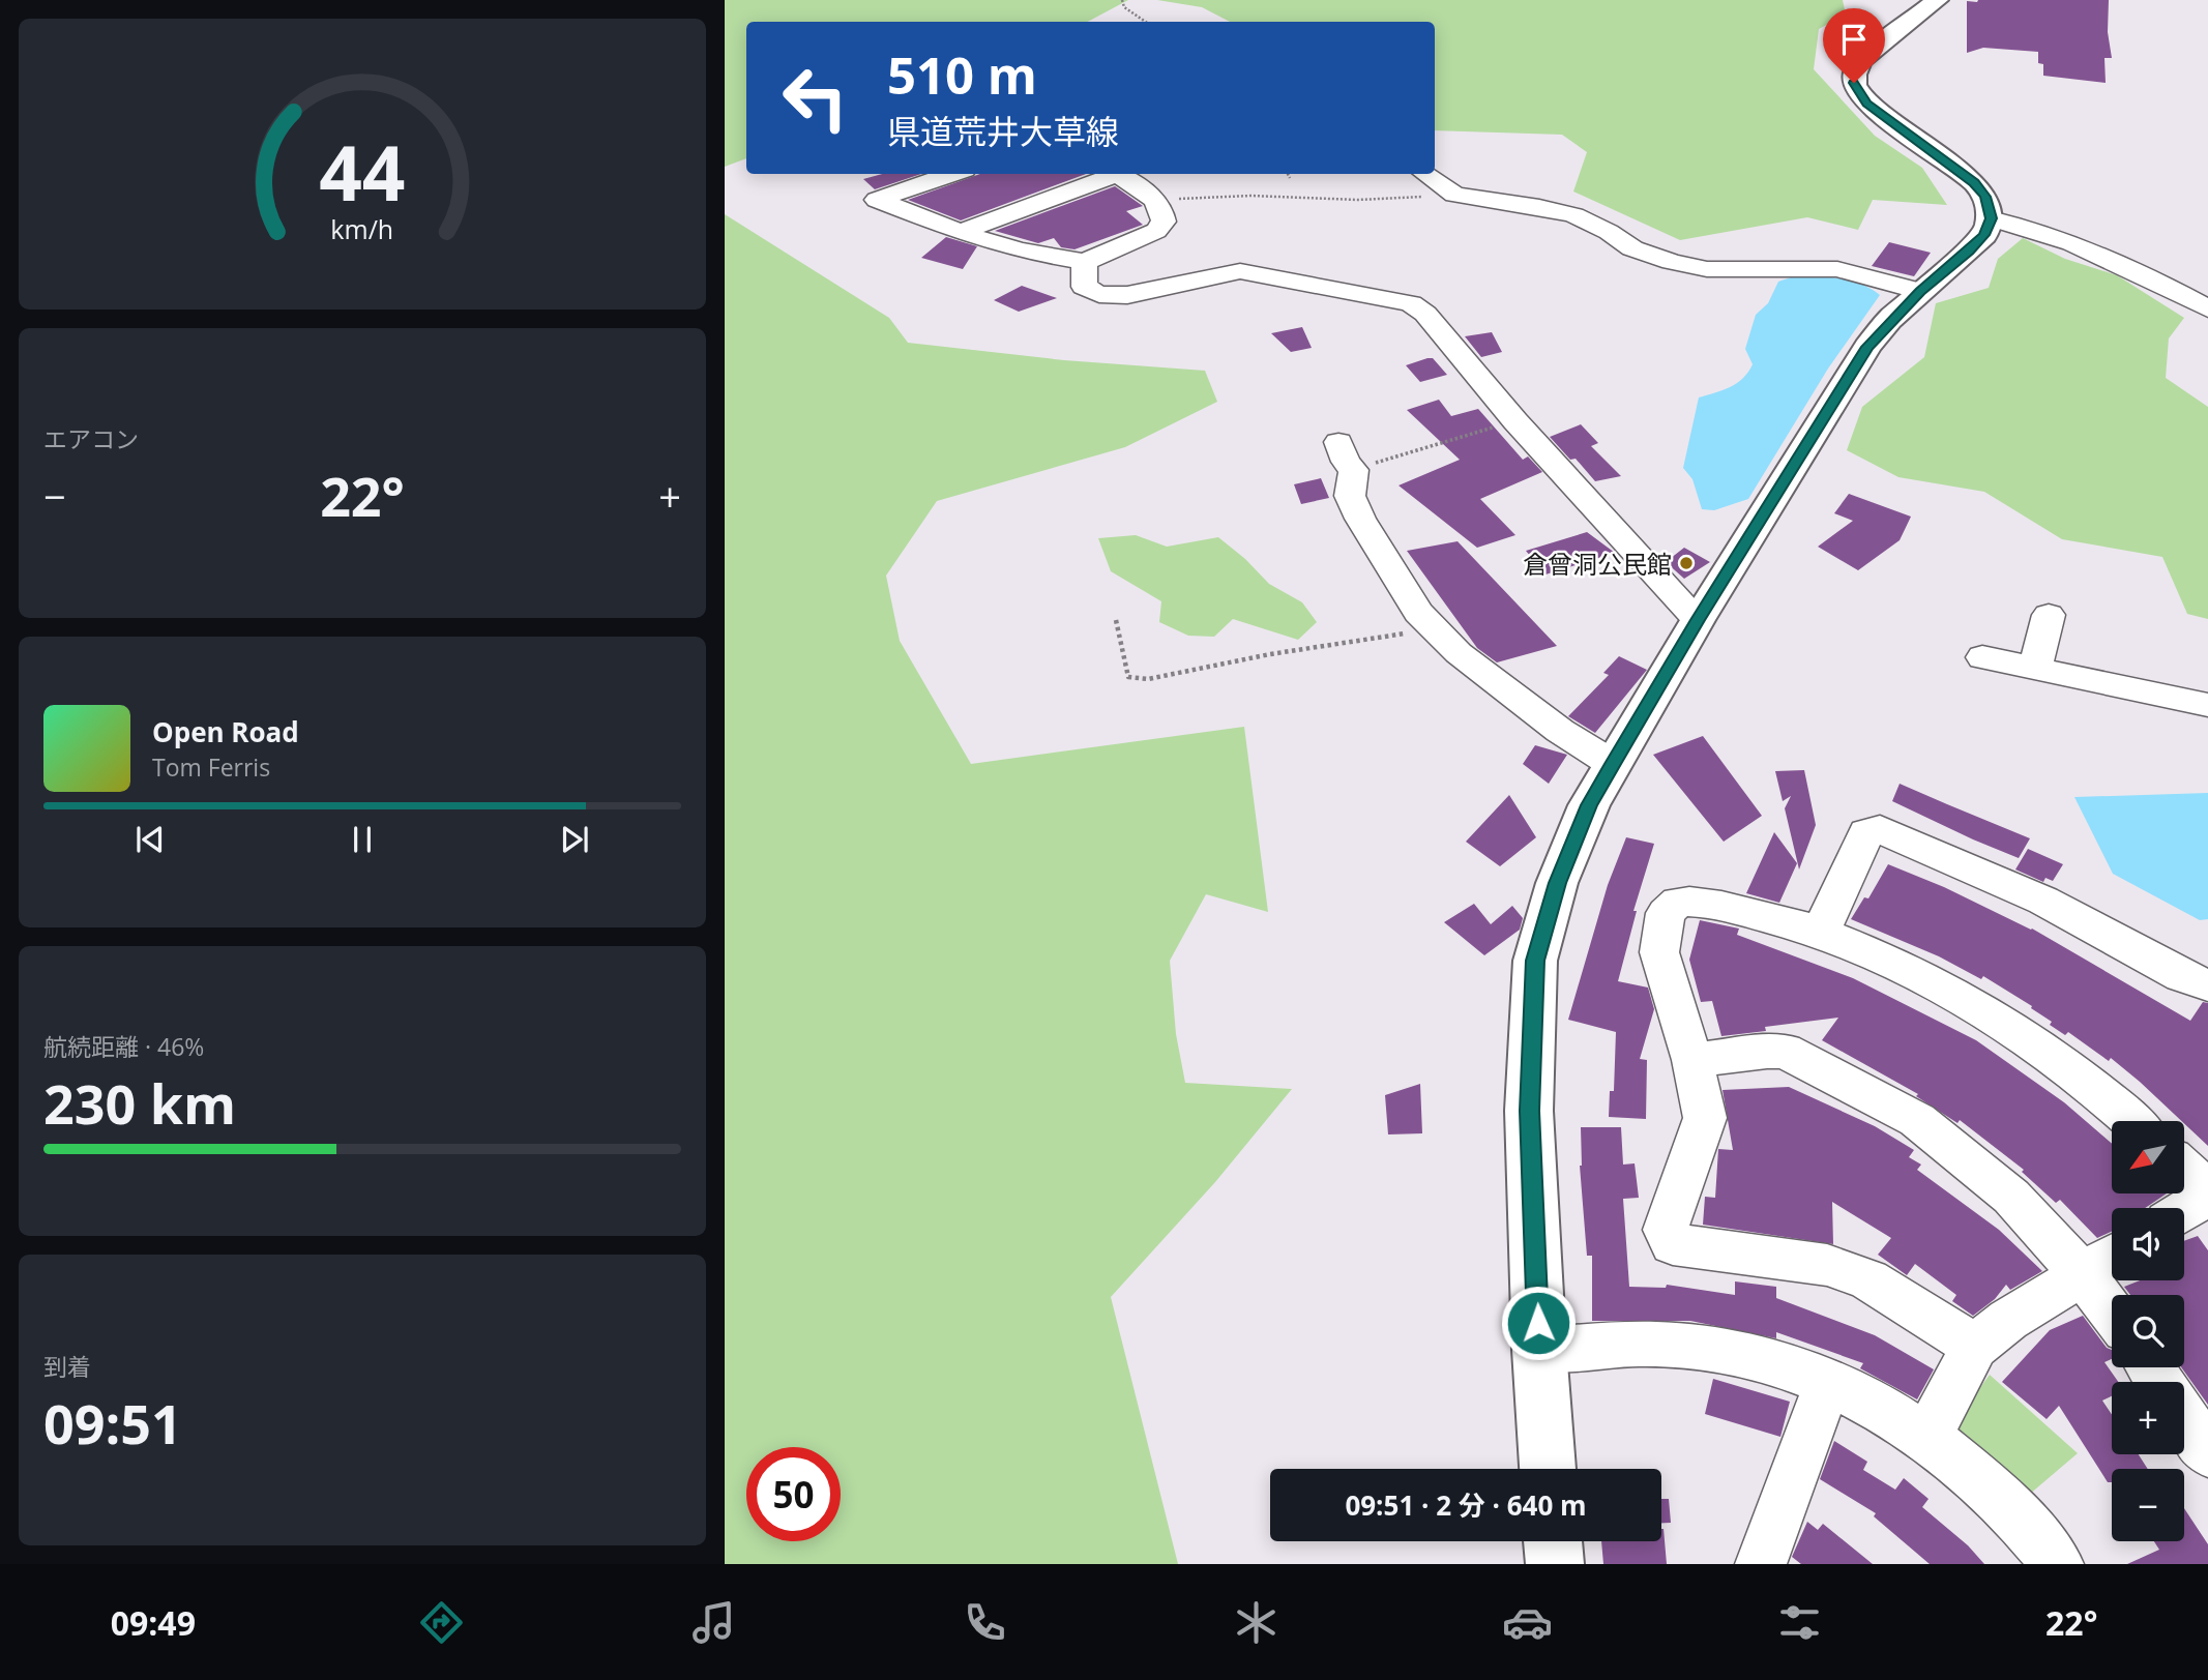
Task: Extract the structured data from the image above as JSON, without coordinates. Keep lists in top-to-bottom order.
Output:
{
  "places": ["倉曾洞公民館"],
  "north": "bottom left",
  "page": {
    "turn": ["510 m", "県道荒井大草線"],
    "tile": [
      "エアコン",
      ["航続距離 · 46%", "230 km"],
      ["到着", "09:51"]
    ],
    "heat": ["−", "22°", "+"],
    "song": ["Open Road", "Tom Ferris"],
    "map_buttons": ["+", "−"],
    "limit": "50",
    "trip": "09:51 · 2 分 · 640 m",
    "tabs": ["09:49", "22°"],
    "gauge": ["44", "km/h"]
  }
}
